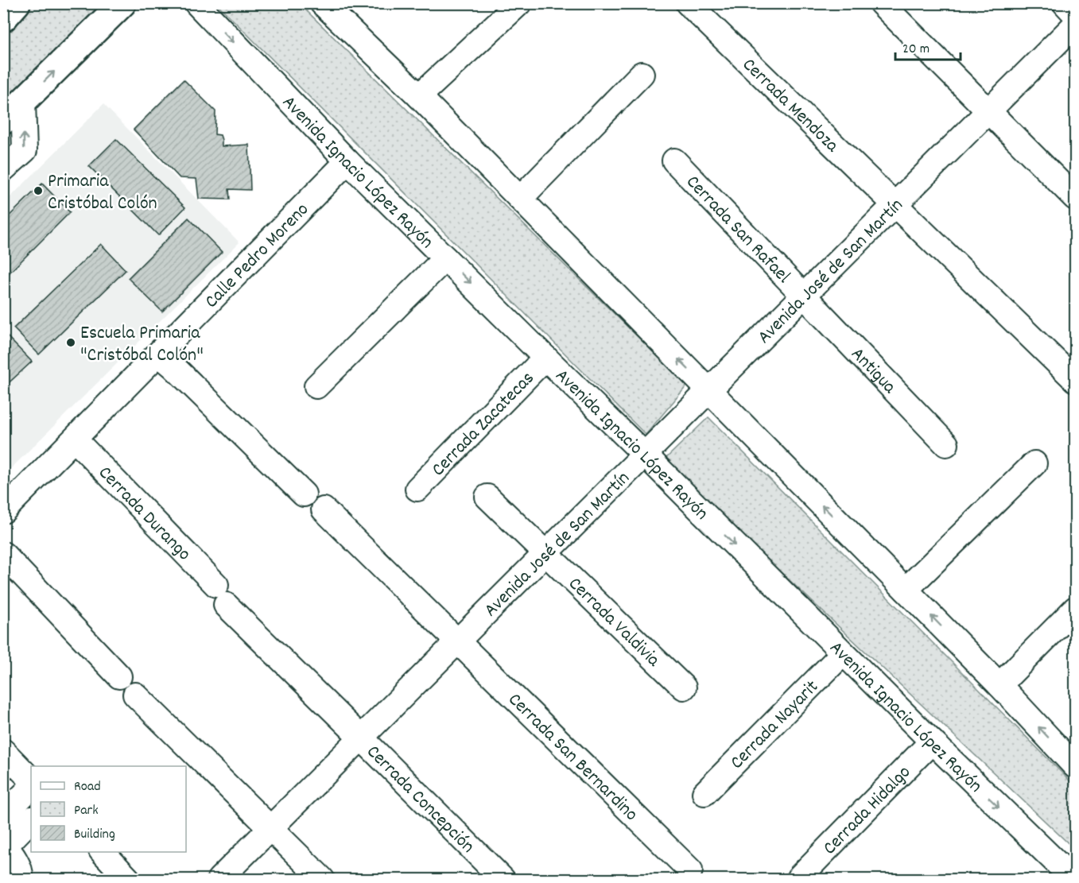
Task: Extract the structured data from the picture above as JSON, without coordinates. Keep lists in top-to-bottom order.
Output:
{
  "streets": {
    "street": [
      "Cerrada Mendoza",
      "Avenida Ignacio López Rayón",
      "Cerrada San Rafael",
      "Calle Pedro Moreno",
      "Avenida José de San Martín",
      "Antigua",
      "Cerrada Zacatecas",
      "Cerrada Durango",
      "Cerrada Valdivia",
      "Cerrada Nayarit",
      "Cerrada San Bernardino",
      "Cerrada Concepción",
      "Cerrada Hidalgo"
    ]
  },
  "crossings": [
    ["Cerrada Mendoza", "Avenida José de San Martín"],
    ["Avenida Ignacio López Rayón", "Calle Pedro Moreno"],
    ["Avenida Ignacio López Rayón", "Avenida José de San Martín"],
    ["Avenida Ignacio López Rayón", "Cerrada Zacatecas"],
    ["Avenida Ignacio López Rayón", "Cerrada Nayarit"],
    ["Avenida Ignacio López Rayón", "Cerrada Hidalgo"],
    ["Cerrada San Rafael", "Avenida José de San Martín"],
    ["Cerrada San Rafael", "Antigua"],
    ["Calle Pedro Moreno", "Cerrada Durango"],
    ["Avenida José de San Martín", "Antigua"],
    ["Avenida José de San Martín", "Cerrada Durango"],
    ["Avenida José de San Martín", "Cerrada Valdivia"],
    ["Avenida José de San Martín", "Cerrada San Bernardino"],
    ["Avenida José de San Martín", "Cerrada Concepción"],
    ["Cerrada Durango", "Cerrada Concepción"]
  ],
  "places": ["Primaria Cristóbal Colón", "Escuela Primaria \"Cristóbal Colón\""],
  "legend": ["Road", "Park", "Building"],
  "scale_bar": "20 m"
}
